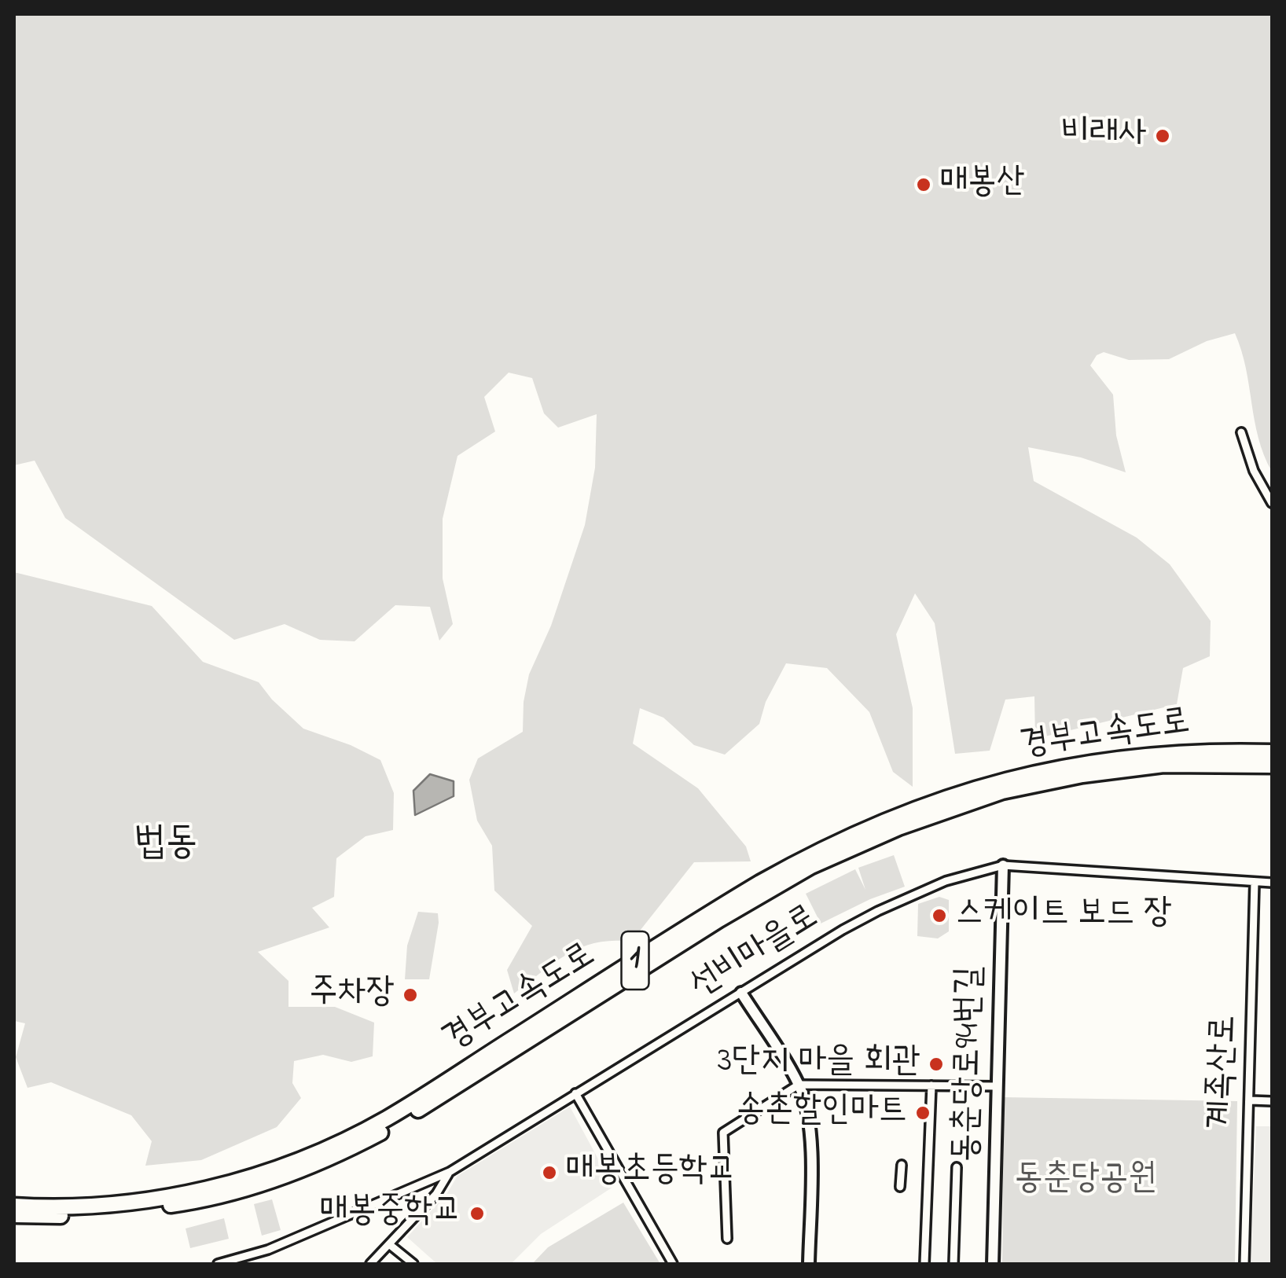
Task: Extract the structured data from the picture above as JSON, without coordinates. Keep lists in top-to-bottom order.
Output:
{
  "streets": {
    "highway": ["경부고속도로", "1"],
    "main road": ["동춘당로94번길"],
    "street": ["선비마을로", "계족산로"]
  },
  "crossings": [
    ["선비마을로", "동춘당로94번길"],
    ["선비마을로", "계족산로"]
  ],
  "districts": ["법동"],
  "parks": ["동춘당공원"],
  "places": [
    "비래사",
    "매봉산",
    "스케이트 보드 장",
    "주차장",
    "3단지 마을 회관",
    "송촌할인마트",
    "매봉초등학교",
    "매봉중학교"
  ]
}
